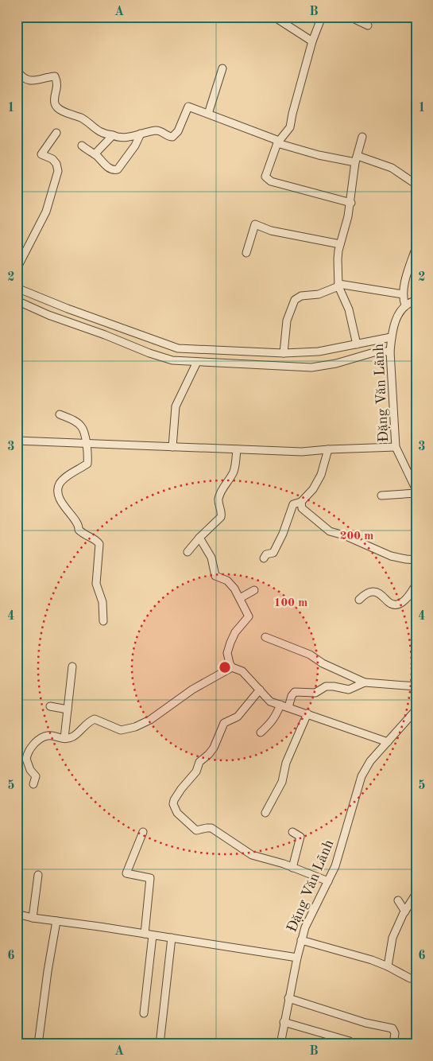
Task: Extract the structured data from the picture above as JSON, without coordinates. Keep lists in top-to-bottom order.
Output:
{
  "streets": {
    "street": ["Đặng Văn Lãnh"]
  },
  "grid": {
    "columns": ["A", "B"],
    "rows": [
      "1",
      "2",
      "3",
      "4",
      "5",
      "6"
    ]
  },
  "rings": ["200 m", "100 m"]
}
